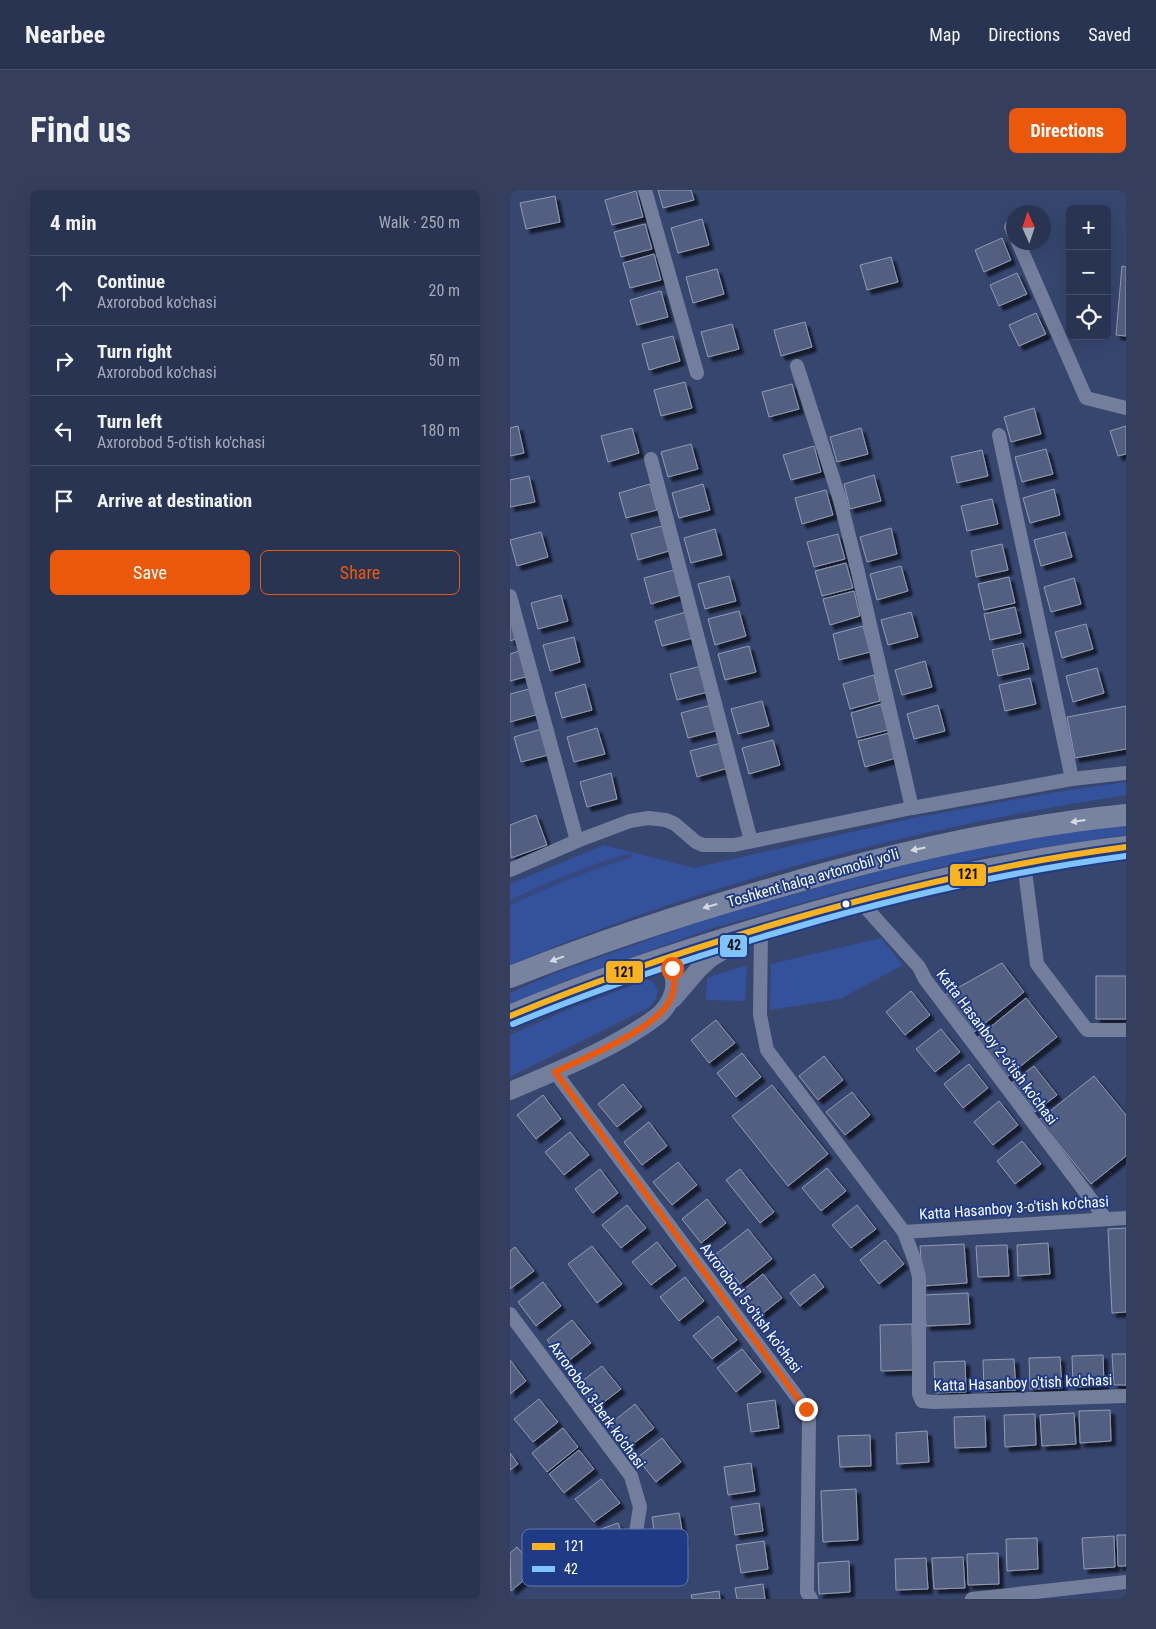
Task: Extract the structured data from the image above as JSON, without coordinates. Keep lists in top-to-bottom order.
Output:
{
  "streets": {
    "highway": ["Toshkent halqa avtomobil yo'li"],
    "street": [
      "Katta Hasanboy 2-o'tish ko'chasi",
      "Katta Hasanboy 3-o'tish ko'chasi",
      "Axrorobod 5-o'tish ko'chasi",
      "Katta Hasanboy o'tish ko'chasi",
      "Axrorobod 3-berk ko'chasi"
    ]
  },
  "crossings": [
    ["Katta Hasanboy 2-o'tish ko'chasi", "Katta Hasanboy 3-o'tish ko'chasi"],
    ["Katta Hasanboy 3-o'tish ko'chasi", "Katta Hasanboy o'tish ko'chasi"]
  ],
  "lines": ["transit line 121", "transit line 42"],
  "legend": ["121", "42"],
  "north": "top",
  "page": {
    "header": "Nearbee",
    "nav": ["Map", "Directions", "Saved"],
    "buttons": [
      "Directions",
      ["Save", "Share"]
    ],
    "title": "Find us",
    "heading": ["4 min", "Walk · 250 m"],
    "map_buttons": ["+", "−"],
    "list": [
      ["Continue", "Axrorobod ko'chasi", "20 m"],
      ["Turn right", "Axrorobod ko'chasi", "50 m"],
      ["Turn left", "Axrorobod 5-o'tish ko'chasi", "180 m"],
      "Arrive at destination"
    ]
  }
}
